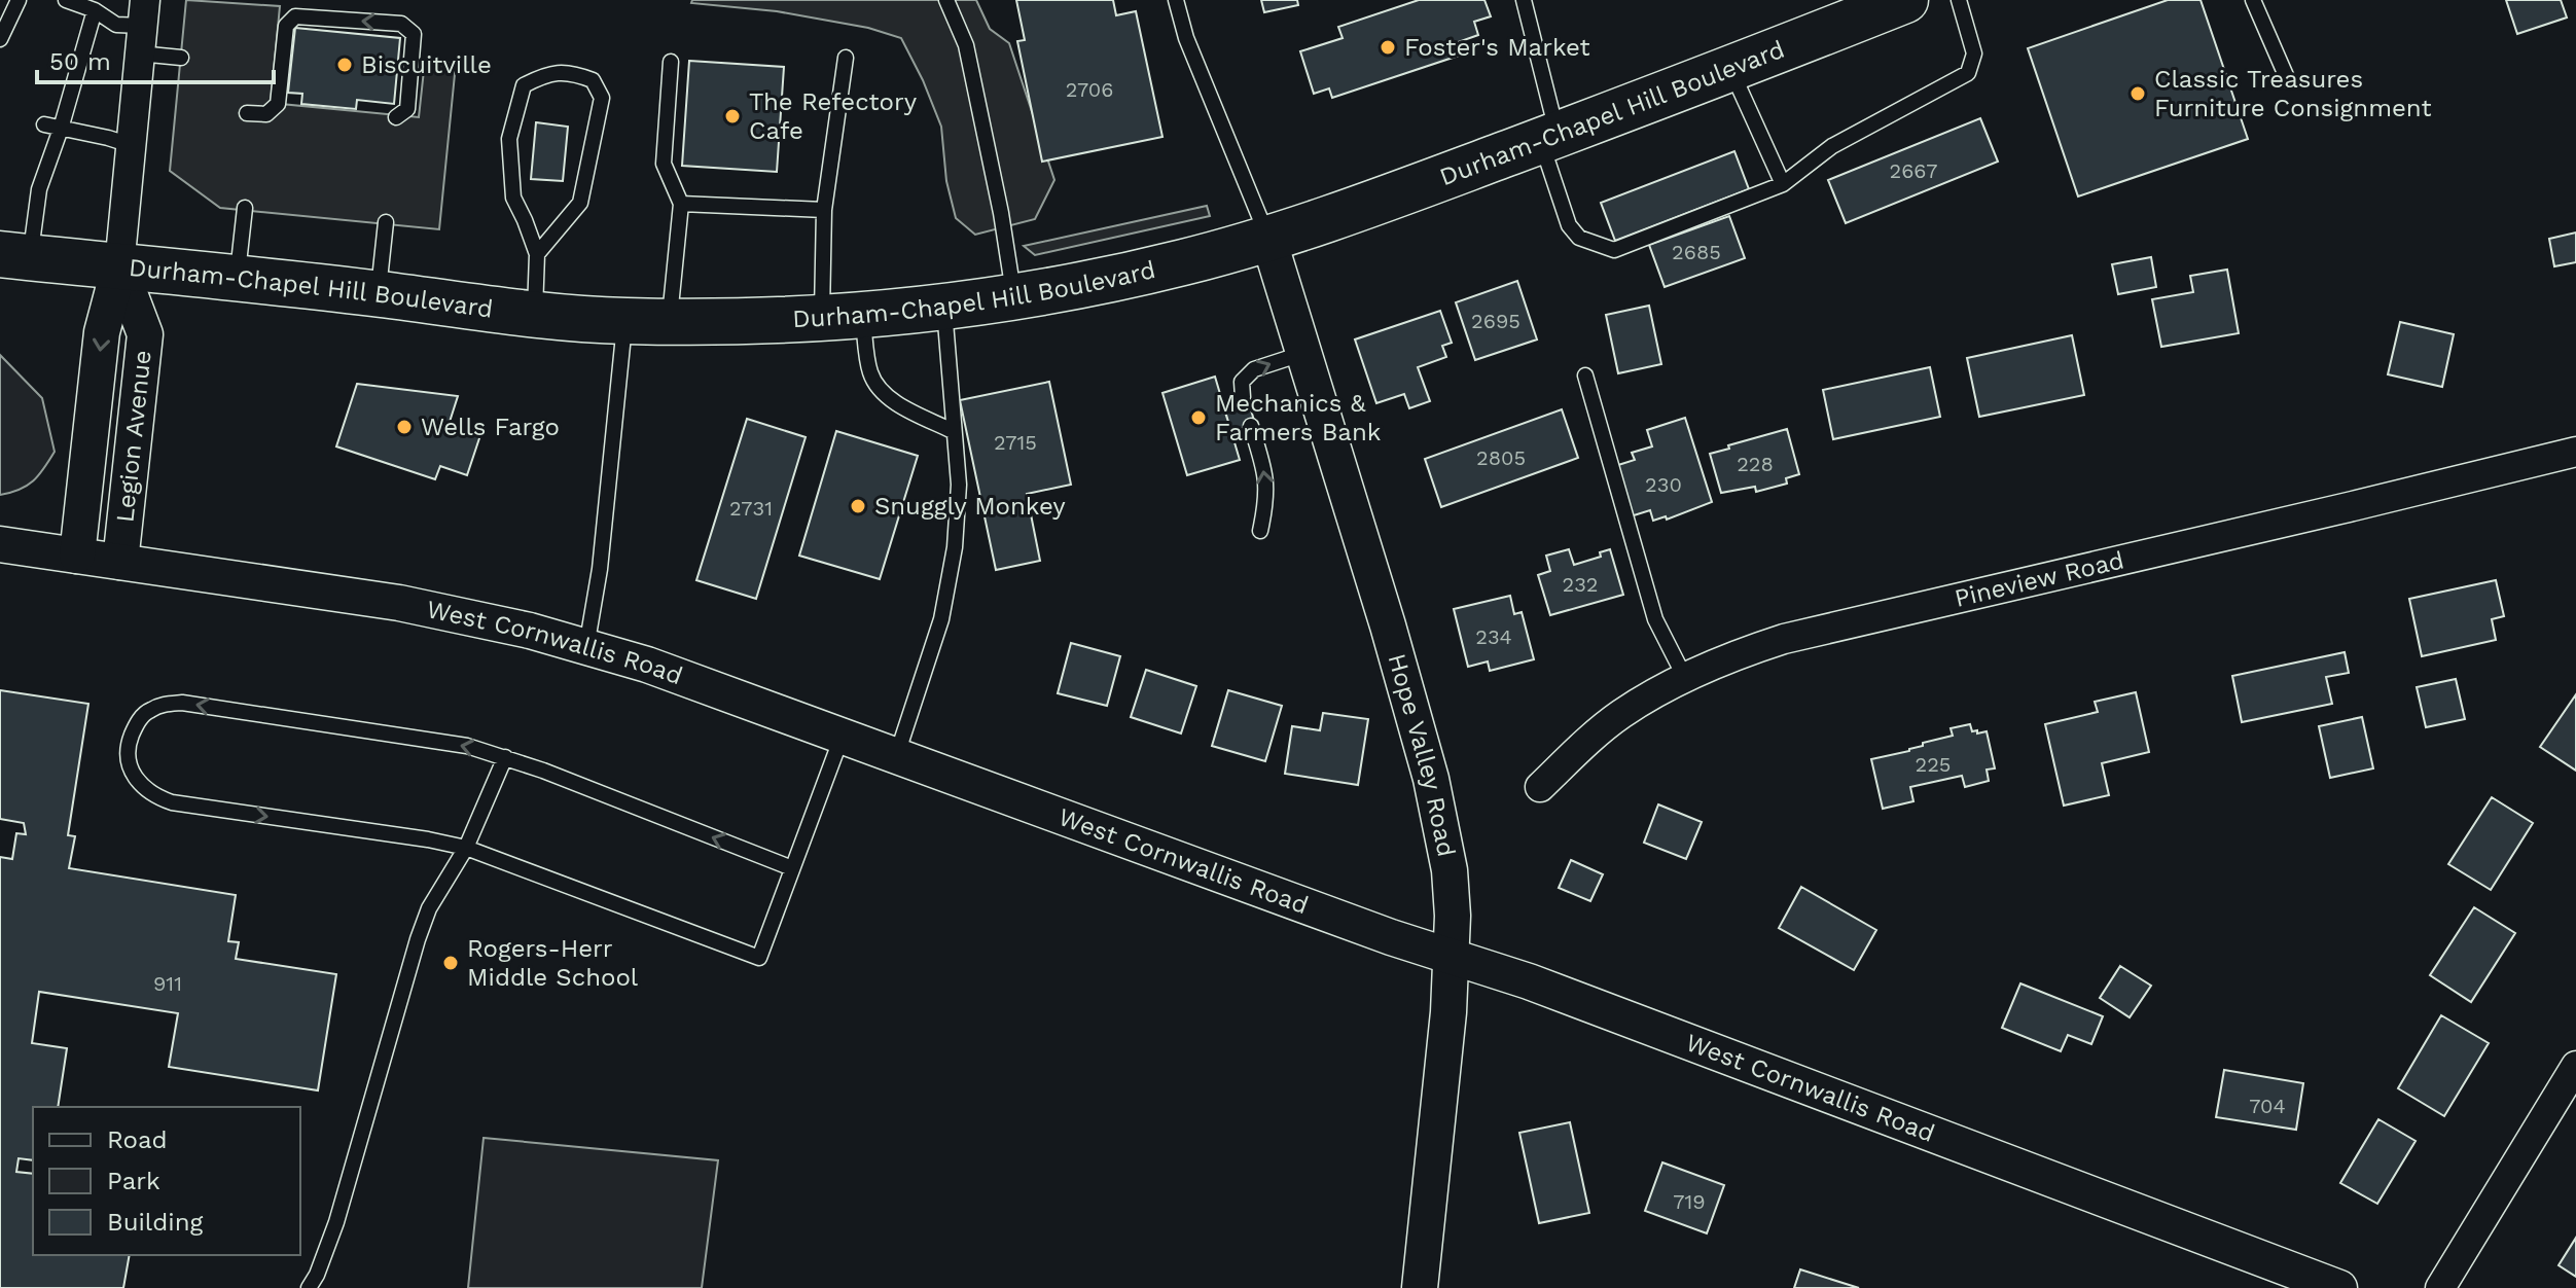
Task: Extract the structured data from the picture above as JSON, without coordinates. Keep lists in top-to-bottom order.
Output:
{
  "streets": {
    "main road": ["Durham-Chapel Hill Boulevard"],
    "street": [
      "Legion Avenue",
      "Pineview Road",
      "West Cornwallis Road",
      "Hope Valley Road"
    ]
  },
  "crossings": [
    ["Durham-Chapel Hill Boulevard", "Legion Avenue"],
    ["Durham-Chapel Hill Boulevard", "Hope Valley Road"],
    ["Legion Avenue", "West Cornwallis Road"],
    ["West Cornwallis Road", "Hope Valley Road"]
  ],
  "places": [
    "Foster's Market",
    "Biscuitville",
    "Classic Treasures Furniture Consignment",
    "The Refectory Cafe",
    "Mechanics & Farmers Bank",
    "Wells Fargo",
    "Snuggly Monkey",
    "Rogers-Herr Middle School"
  ],
  "house_numbers": [
    "2706",
    "2667",
    "2685",
    "2695",
    "2715",
    "2805",
    "228",
    "230",
    "2731",
    "232",
    "234",
    "225",
    "911",
    "704",
    "719"
  ],
  "legend": ["Road", "Park", "Building"],
  "scale_bar": "50 m"
}
